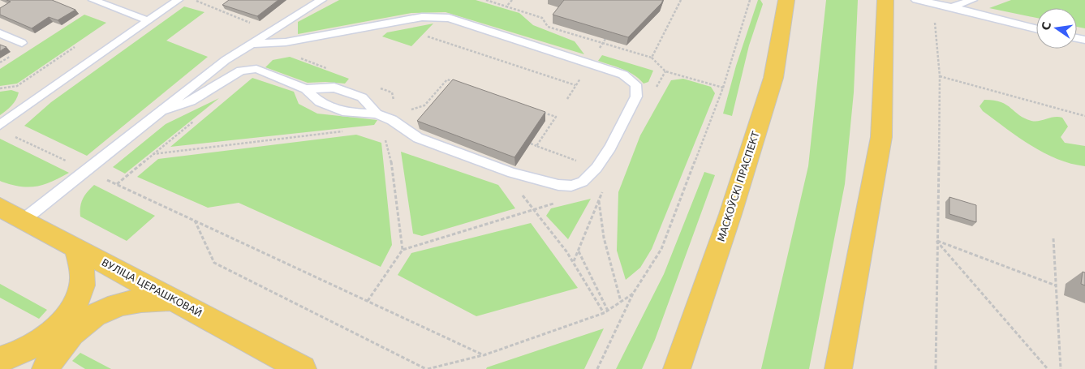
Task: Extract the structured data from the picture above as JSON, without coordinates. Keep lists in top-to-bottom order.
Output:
{
  "streets": {
    "main road": ["МАСКОЎСКІ ПРАСПЕКТ", "ВУЛІЦА ЦЕРАШКОВАЙ"]
  },
  "north": "left"
}
